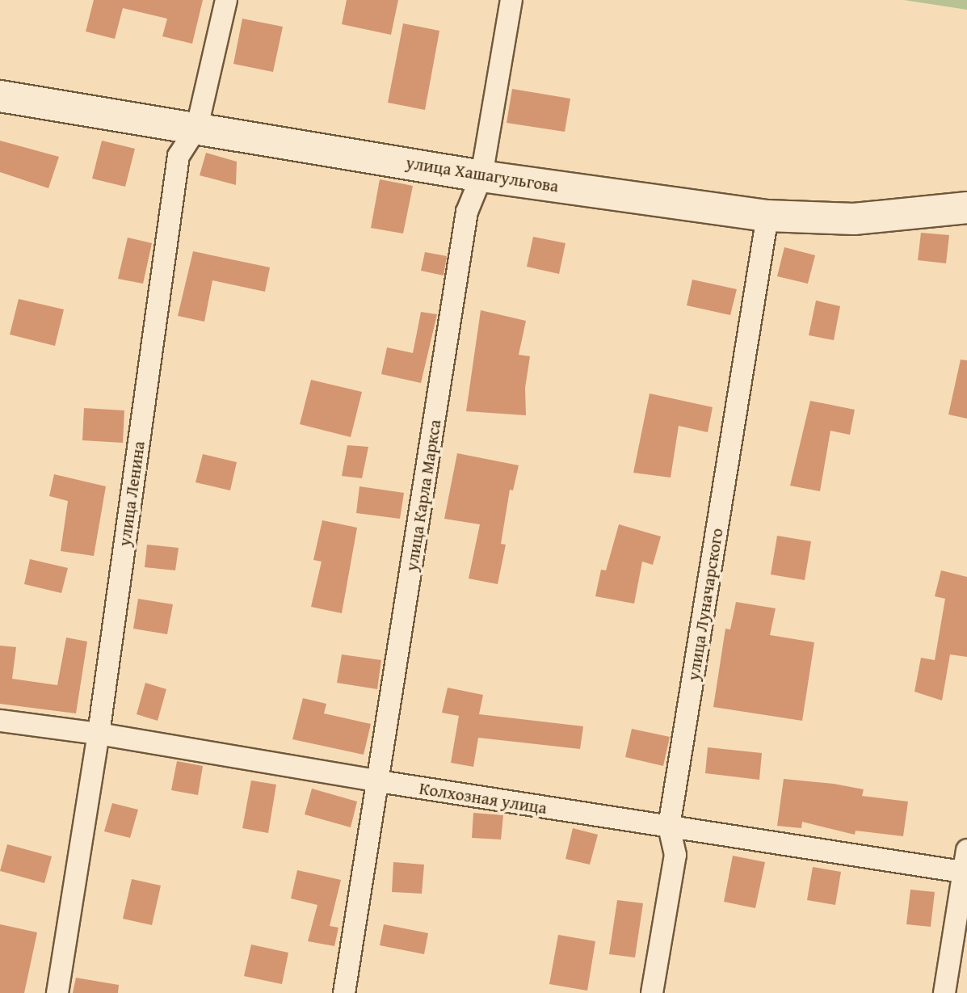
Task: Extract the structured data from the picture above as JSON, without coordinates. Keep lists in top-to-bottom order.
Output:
{
  "streets": {
    "main road": ["улица Хашагульгова"],
    "street": [
      "улица Ленина",
      "улица Карла Маркса",
      "улица Луначарского",
      "Колхозная улица"
    ]
  },
  "crossings": [
    ["улица Хашагульгова", "улица Ленина"],
    ["улица Хашагульгова", "улица Карла Маркса"],
    ["улица Хашагульгова", "улица Луначарского"],
    ["улица Ленина", "Колхозная улица"],
    ["улица Карла Маркса", "Колхозная улица"],
    ["улица Луначарского", "Колхозная улица"]
  ]
}
